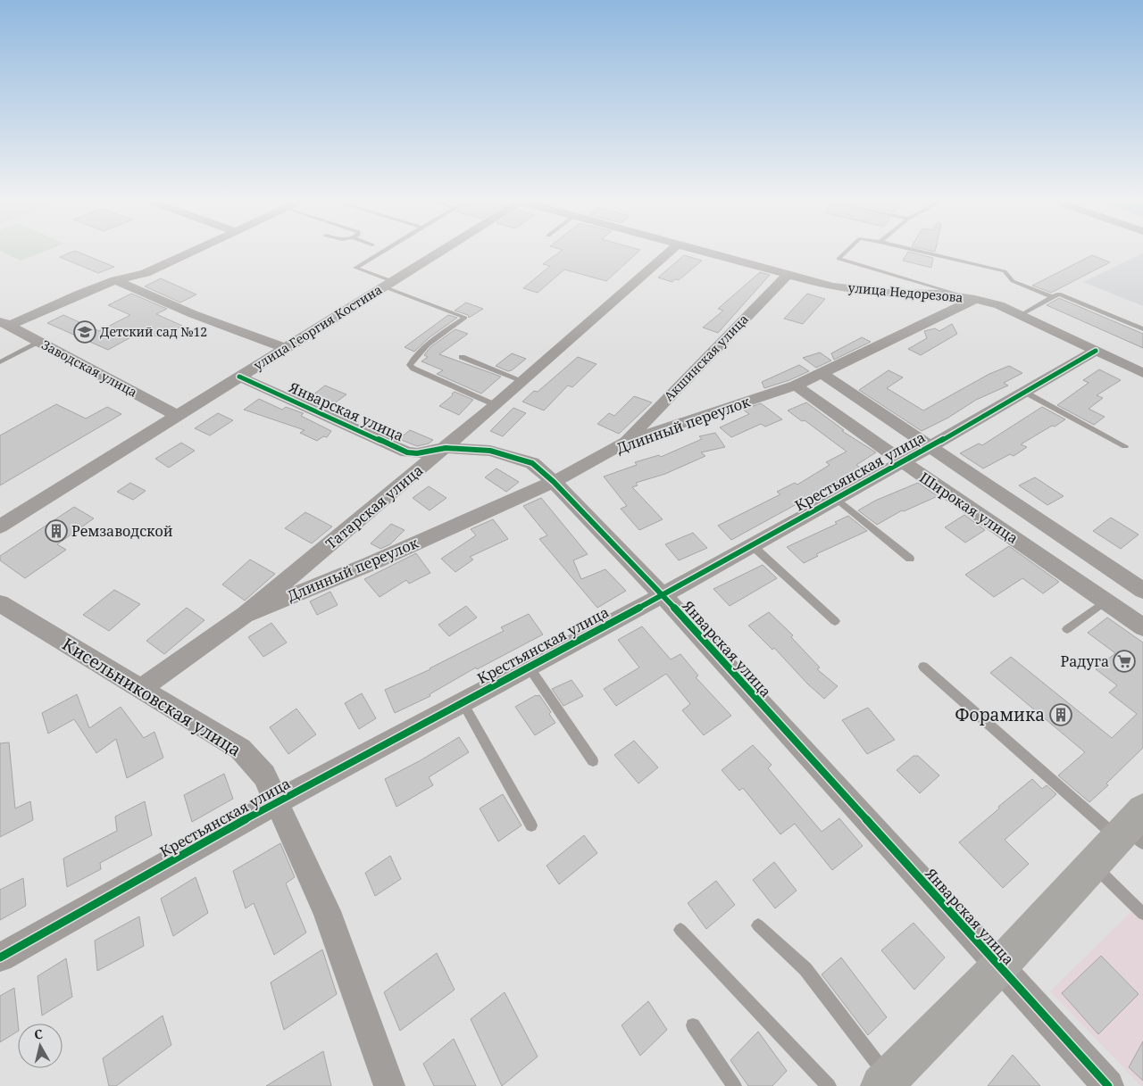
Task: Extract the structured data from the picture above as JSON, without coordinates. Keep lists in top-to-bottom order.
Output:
{
  "streets": {
    "street": [
      "улица Недорезова",
      "улица Георгия Костина",
      "Акшинская улица",
      "Заводская улица",
      "Январская улица",
      "Длинный переулок",
      "Крестьянская улица",
      "Татарская улица",
      "Широкая улица",
      "Кисельниковская улица"
    ]
  },
  "crossings": [
    ["улица Недорезова", "Акшинская улица"],
    ["улица Недорезова", "Длинный переулок"],
    ["улица Недорезова", "Крестьянская улица"],
    ["улица Георгия Костина", "Заводская улица"],
    ["улица Георгия Костина", "Январская улица"],
    ["Акшинская улица", "Длинный переулок"],
    ["Январская улица", "Длинный переулок"],
    ["Январская улица", "Крестьянская улица"],
    ["Январская улица", "Татарская улица"],
    ["Длинный переулок", "Татарская улица"],
    ["Длинный переулок", "Широкая улица"],
    ["Крестьянская улица", "Широкая улица"],
    ["Крестьянская улица", "Кисельниковская улица"],
    ["Татарская улица", "Кисельниковская улица"]
  ],
  "places": {
    "school or university": ["Детский сад №12"],
    "building": ["Ремзаводской", "Форамика"],
    "supermarket": ["Радуга"]
  },
  "north": "top"
}
